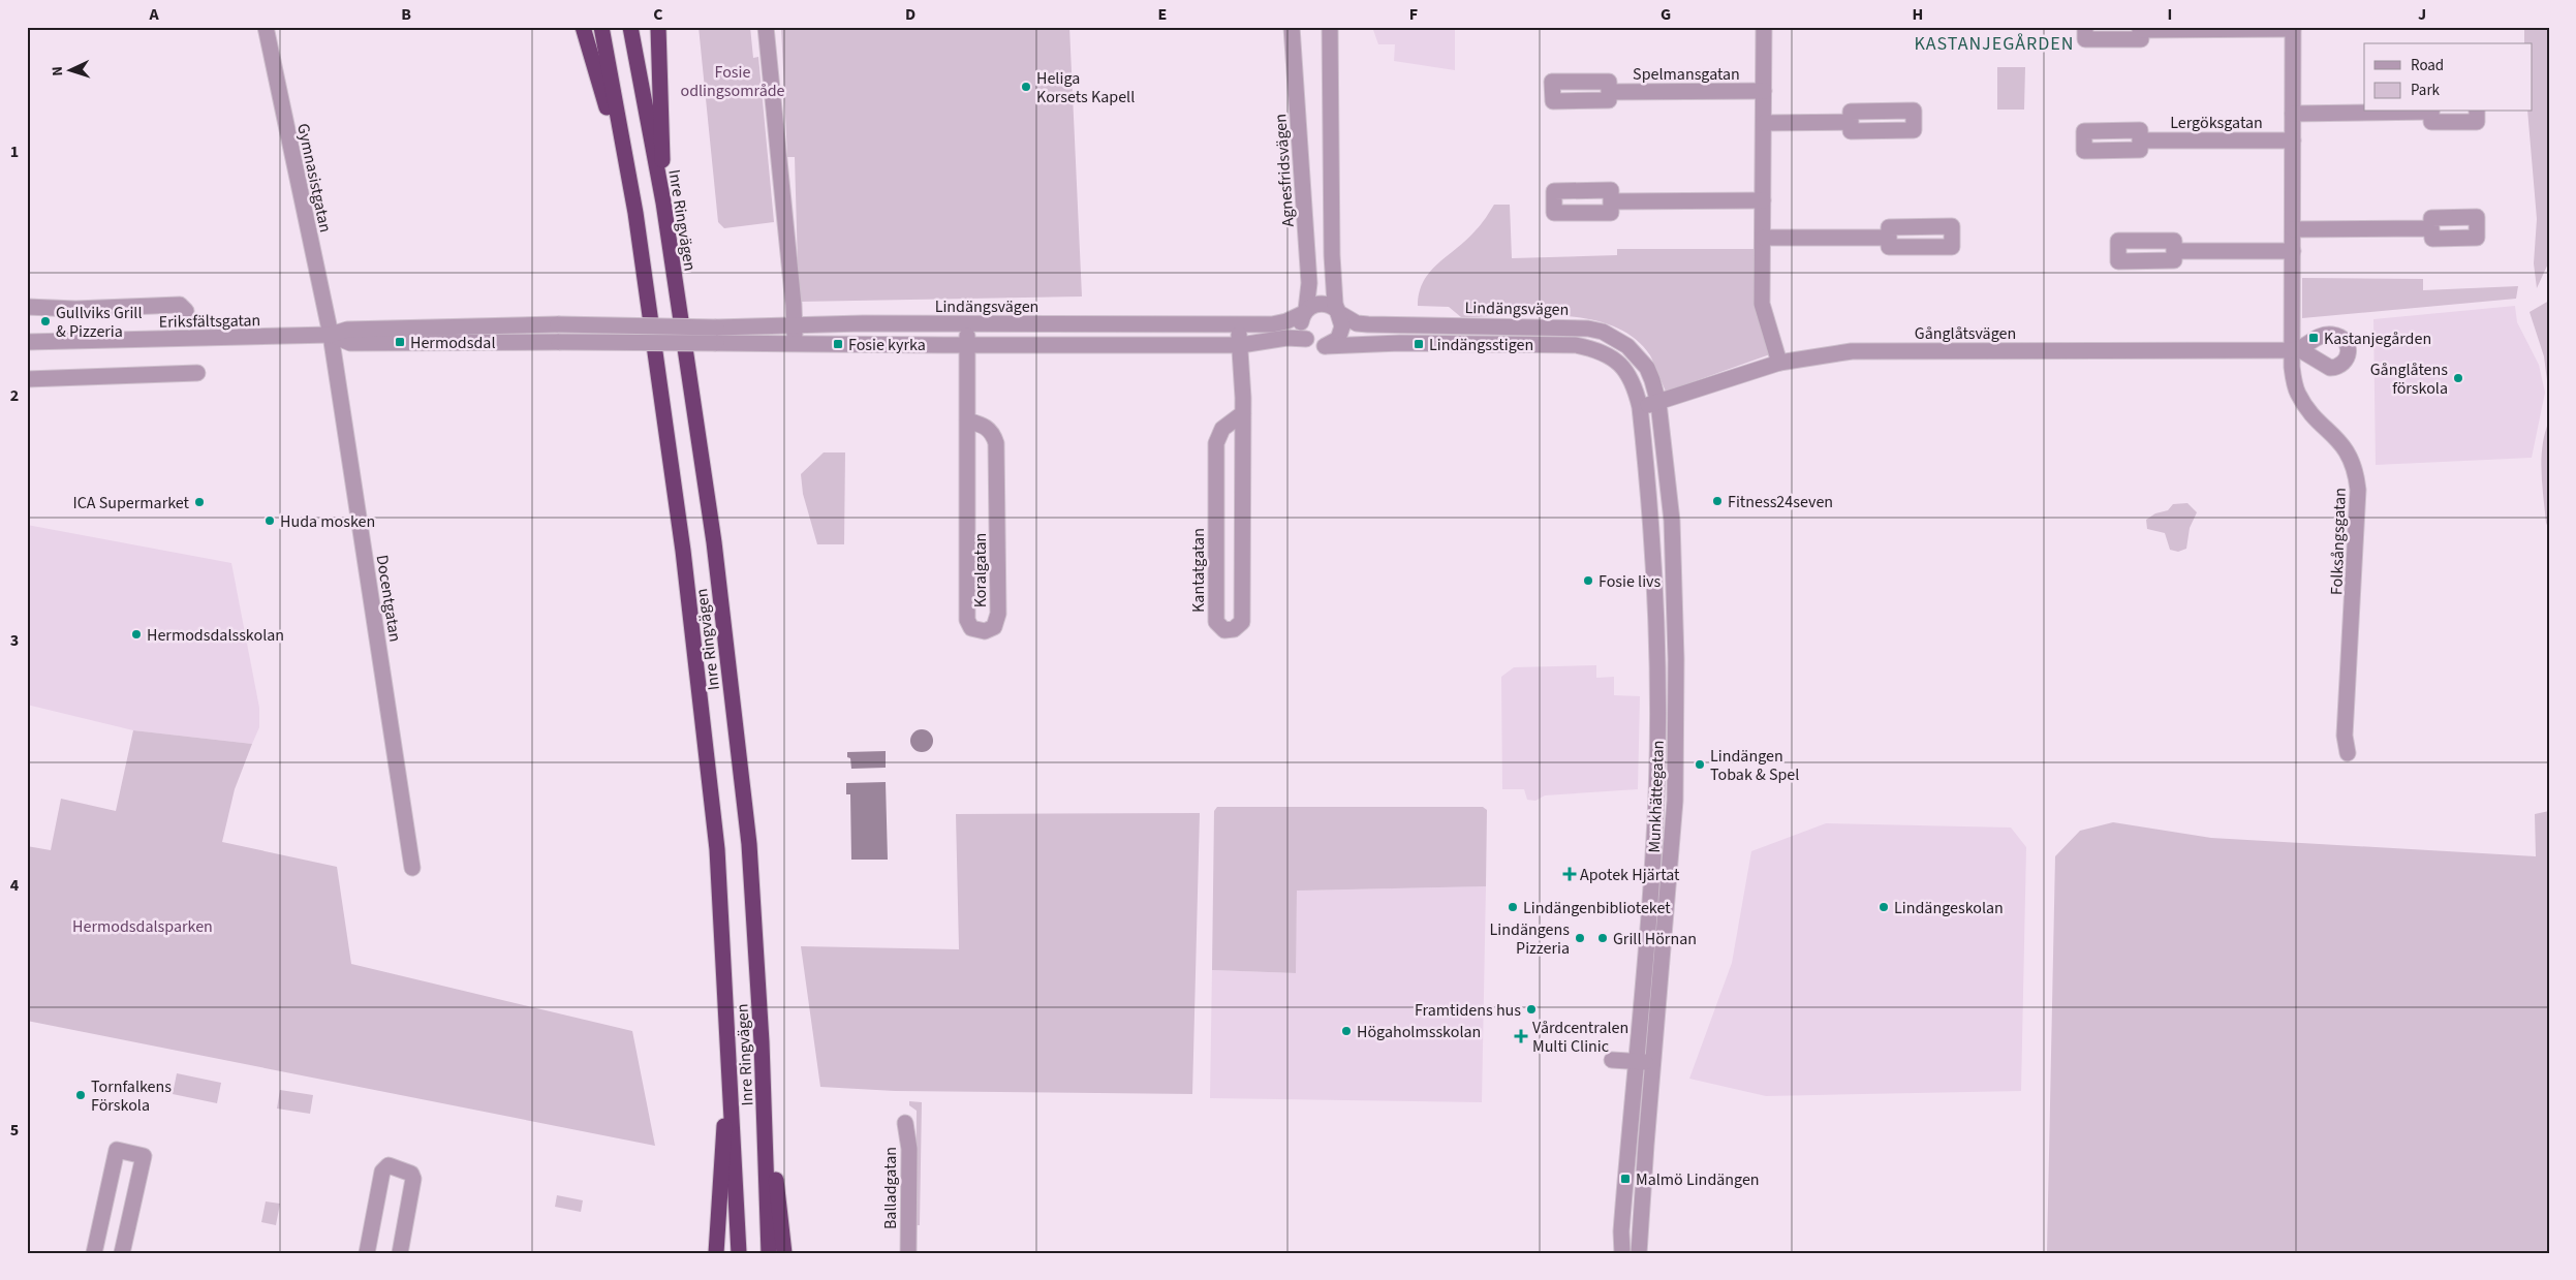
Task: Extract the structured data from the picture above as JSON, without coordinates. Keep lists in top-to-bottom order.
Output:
{
  "streets": {
    "highway": ["Inre Ringvägen"],
    "street": [
      "Spelmansgatan",
      "Lergöksgatan",
      "Agnesfridsvägen",
      "Gymnasistgatan",
      "Lindängsvägen",
      "Eriksfältsgatan",
      "Gånglåtsvägen",
      "Folksångsgatan",
      "Koralgatan",
      "Kantatgatan",
      "Docentgatan",
      "Munkhättegatan",
      "Balladgatan"
    ]
  },
  "crossings": [
    ["Spelmansgatan", "Gånglåtsvägen"],
    ["Agnesfridsvägen", "Lindängsvägen"],
    ["Gymnasistgatan", "Eriksfältsgatan"],
    ["Gymnasistgatan", "Docentgatan"],
    ["Lindängsvägen", "Eriksfältsgatan"],
    ["Lindängsvägen", "Gånglåtsvägen"],
    ["Lindängsvägen", "Koralgatan"],
    ["Lindängsvägen", "Kantatgatan"],
    ["Lindängsvägen", "Munkhättegatan"],
    ["Eriksfältsgatan", "Docentgatan"],
    ["Gånglåtsvägen", "Folksångsgatan"],
    ["Gånglåtsvägen", "Munkhättegatan"]
  ],
  "districts": ["KASTANJEGÅRDEN"],
  "parks": ["Fosie odlingsområde", "Hermodsdalsparken"],
  "places": {
    "other": [
      "Heliga Korsets Kapell",
      "Gullviks Grill & Pizzeria",
      "Gånglåtens förskola",
      "Fitness24seven",
      "ICA Supermarket",
      "Huda mosken",
      "Fosie livs",
      "Hermodsdalsskolan",
      "Lindängen Tobak & Spel",
      "Lindängenbiblioteket",
      "Lindängeskolan",
      "Lindängens Pizzeria",
      "Grill Hörnan",
      "Framtidens hus",
      "Högaholmsskolan",
      "Tornfalkens Förskola"
    ],
    "transit": [
      "Kastanjegården",
      "Hermodsdal",
      "Fosie kyrka",
      "Lindängsstigen",
      "Malmö Lindängen"
    ],
    "health": ["Apotek Hjärtat", "Vårdcentralen Multi Clinic"]
  },
  "legend": ["Road", "Park"],
  "north": "left",
  "grid": {
    "columns": [
      "A",
      "B",
      "C",
      "D",
      "E",
      "F",
      "G",
      "H",
      "I",
      "J"
    ],
    "rows": [
      "1",
      "2",
      "3",
      "4",
      "5"
    ]
  }
}
